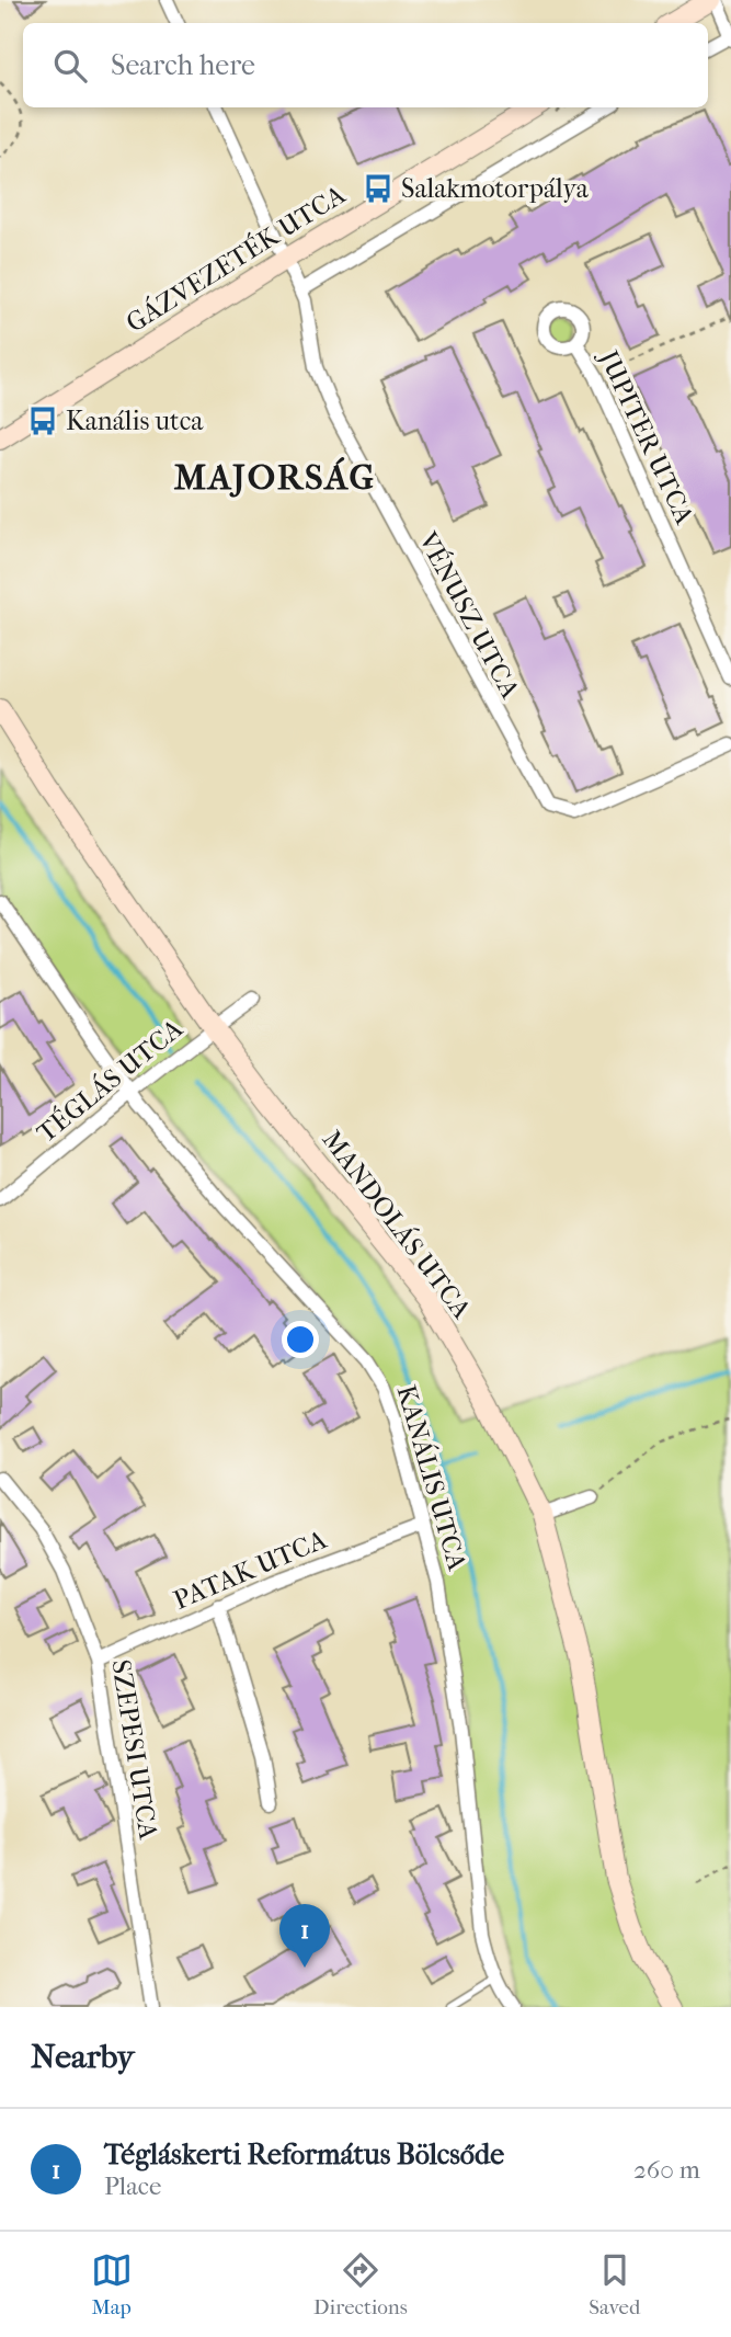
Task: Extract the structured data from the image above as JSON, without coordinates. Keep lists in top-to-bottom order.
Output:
{
  "streets": {
    "street": [
      "GÁZVEZETÉK UTCA",
      "JUPITER UTCA",
      "VÉNUSZ UTCA",
      "TÉGLÁS UTCA",
      "MANDOLÁS UTCA",
      "KANÁLIS UTCA",
      "PATAK UTCA",
      "SZEPESI UTCA"
    ]
  },
  "crossings": [
    ["GÁZVEZETÉK UTCA", "VÉNUSZ UTCA"],
    ["TÉGLÁS UTCA", "MANDOLÁS UTCA"],
    ["TÉGLÁS UTCA", "KANÁLIS UTCA"],
    ["KANÁLIS UTCA", "PATAK UTCA"],
    ["PATAK UTCA", "SZEPESI UTCA"]
  ],
  "districts": ["MAJORSÁG"],
  "places": {
    "bus stop": ["Salakmotorpálya", "Kanális utca"]
  },
  "page": {
    "search": "Search here",
    "pins": "1",
    "heading": "Nearby",
    "list": [
      {
        "mark": "1",
        "name": "Tégláskerti Református Bölcsőde",
        "note": "Place",
        "value": "260 m"
      }
    ],
    "nav": ["Map", "Directions", "Saved"]
  }
}
